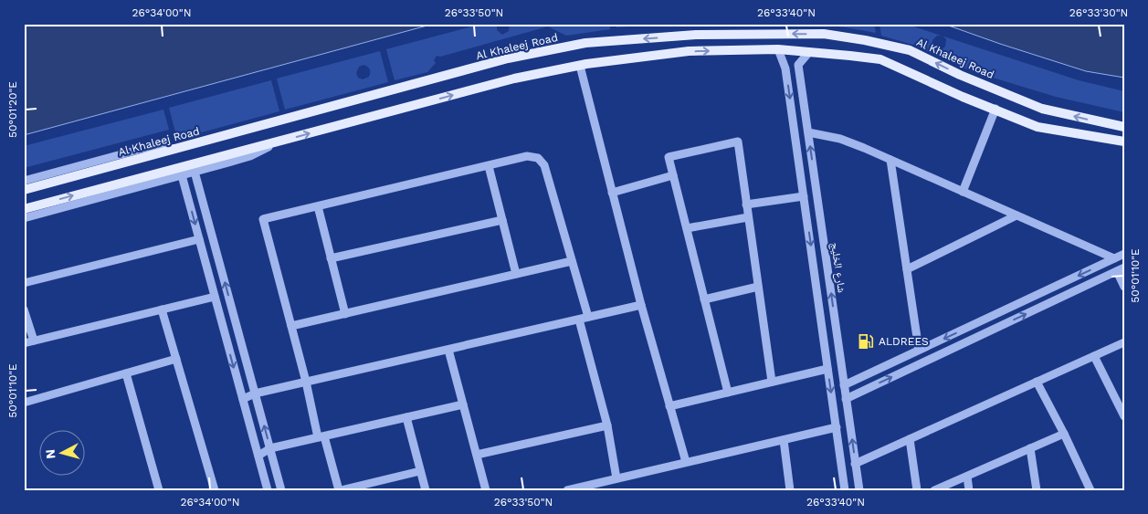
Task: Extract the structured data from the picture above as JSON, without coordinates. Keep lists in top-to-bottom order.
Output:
{
  "streets": {
    "main road": ["Al Khaleej Road"],
    "street": ["شارع الخليج"]
  },
  "places": {
    "fuel station": ["ALDREES"]
  },
  "north": "left",
  "coordinates": [
    "26°34'00\"N",
    "26°33'50\"N",
    "26°33'40\"N",
    "26°33'30\"N",
    "50°01'20\"E",
    "50°01'10\"E"
  ]
}
